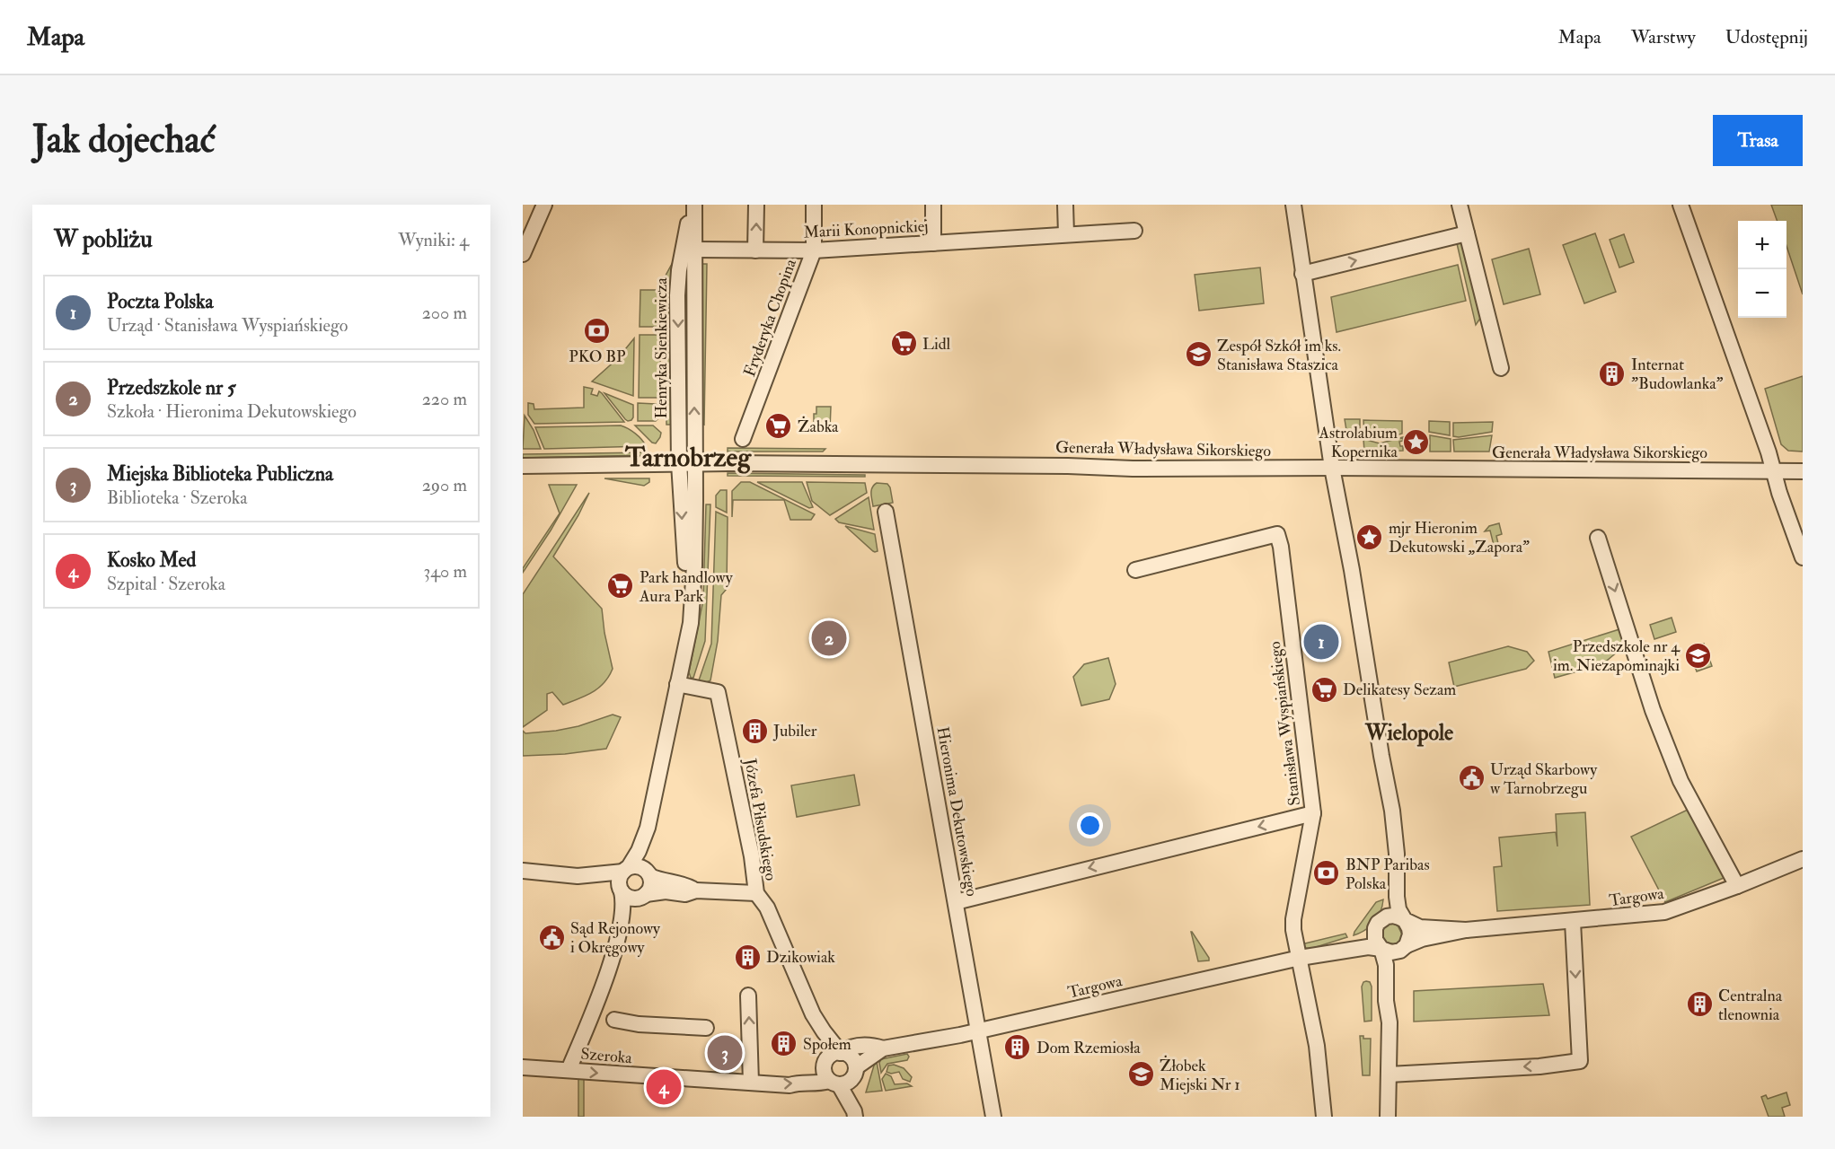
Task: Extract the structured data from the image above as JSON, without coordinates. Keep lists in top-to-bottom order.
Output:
{
  "streets": {
    "street": [
      "Marii Konopnickiej",
      "Fryderyka Chopina",
      "Henryka Sienkiewicza",
      "Generała Władysława Sikorskiego",
      "Stanisława Wyspiańskiego",
      "Hieronima Dekutowskiego",
      "Józefa Piłsudskiego",
      "Targowa",
      "Szeroka"
    ]
  },
  "crossings": [
    ["Marii Konopnickiej", "Fryderyka Chopina"],
    ["Marii Konopnickiej", "Henryka Sienkiewicza"],
    ["Henryka Sienkiewicza", "Generała Władysława Sikorskiego"],
    ["Henryka Sienkiewicza", "Józefa Piłsudskiego"],
    ["Stanisława Wyspiańskiego", "Targowa"],
    ["Hieronima Dekutowskiego", "Targowa"],
    ["Józefa Piłsudskiego", "Targowa"],
    ["Józefa Piłsudskiego", "Szeroka"],
    ["Targowa", "Szeroka"]
  ],
  "districts": ["Tarnobrzeg", "Wielopole"],
  "places": {
    "bank": ["PKO BP", "BNP Paribas Polska"],
    "supermarket": [
      "Lidl",
      "Żabka",
      "Park handlowy Aura Park",
      "Delikatesy Sezam"
    ],
    "school or university": ["Zespół Szkół im ks. Stanisława Staszica", "Przedszkole nr 4 im. Niezapominajki", "Żłobek Miejski Nr 1"],
    "building": [
      "Internat \"Budowlanka\"",
      "Jubiler",
      "Dzikowiak",
      "Centralna tlenownia",
      "Społem",
      "Dom Rzemiosła"
    ],
    "place": ["Astrolabium Kopernika", "mjr Hieronim Dekutowski „Zapora”"],
    "public building": ["Urząd Skarbowy w Tarnobrzegu", "Sąd Rejonowy i Okręgowy"]
  },
  "page": {
    "header": "Mapa",
    "nav": ["Mapa", "Warstwy", "Udostępnij"],
    "buttons": "Trasa",
    "title": "Jak dojechać",
    "heading": ["W pobliżu", "Wyniki: 4"],
    "map_buttons": ["+", "−"],
    "list": [
      {
        "mark": "1",
        "name": "Poczta Polska",
        "note": "Urząd · Stanisława Wyspiańskiego",
        "value": "200 m"
      },
      {
        "mark": "2",
        "name": "Przedszkole nr 5",
        "note": "Szkoła · Hieronima Dekutowskiego",
        "value": "220 m"
      },
      {
        "mark": "3",
        "name": "Miejska Biblioteka Publiczna",
        "note": "Biblioteka · Szeroka",
        "value": "290 m"
      },
      {
        "mark": "4",
        "name": "Kosko Med",
        "note": "Szpital · Szeroka",
        "value": "340 m"
      }
    ],
    "pins": [
      "2",
      "1",
      "3",
      "4"
    ]
  }
}
